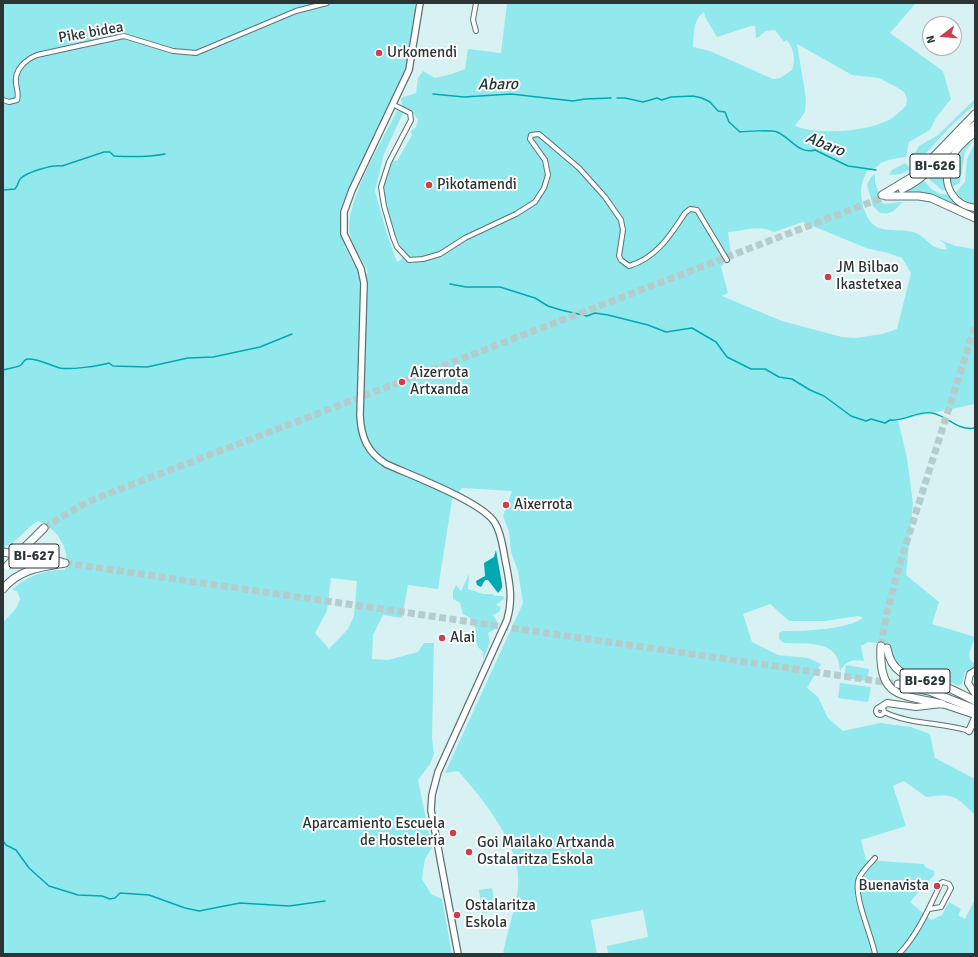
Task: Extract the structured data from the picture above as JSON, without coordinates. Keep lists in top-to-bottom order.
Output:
{
  "streets": {
    "highway": ["BI-626", "BI-627", "BI-629"],
    "street": ["Pike bidea"]
  },
  "water": ["Abaro"],
  "places": [
    "Urkomendi",
    "Pikotamendi",
    "JM Bilbao Ikastetxea",
    "Aizerrota Artxanda",
    "Aixerrota",
    "Alai",
    "Aparcamiento Escuela de Hostelería",
    "Goi Mailako Artxanda Ostalaritza Eskola",
    "Buenavista",
    "Ostalaritza Eskola"
  ],
  "north": "left"
}
